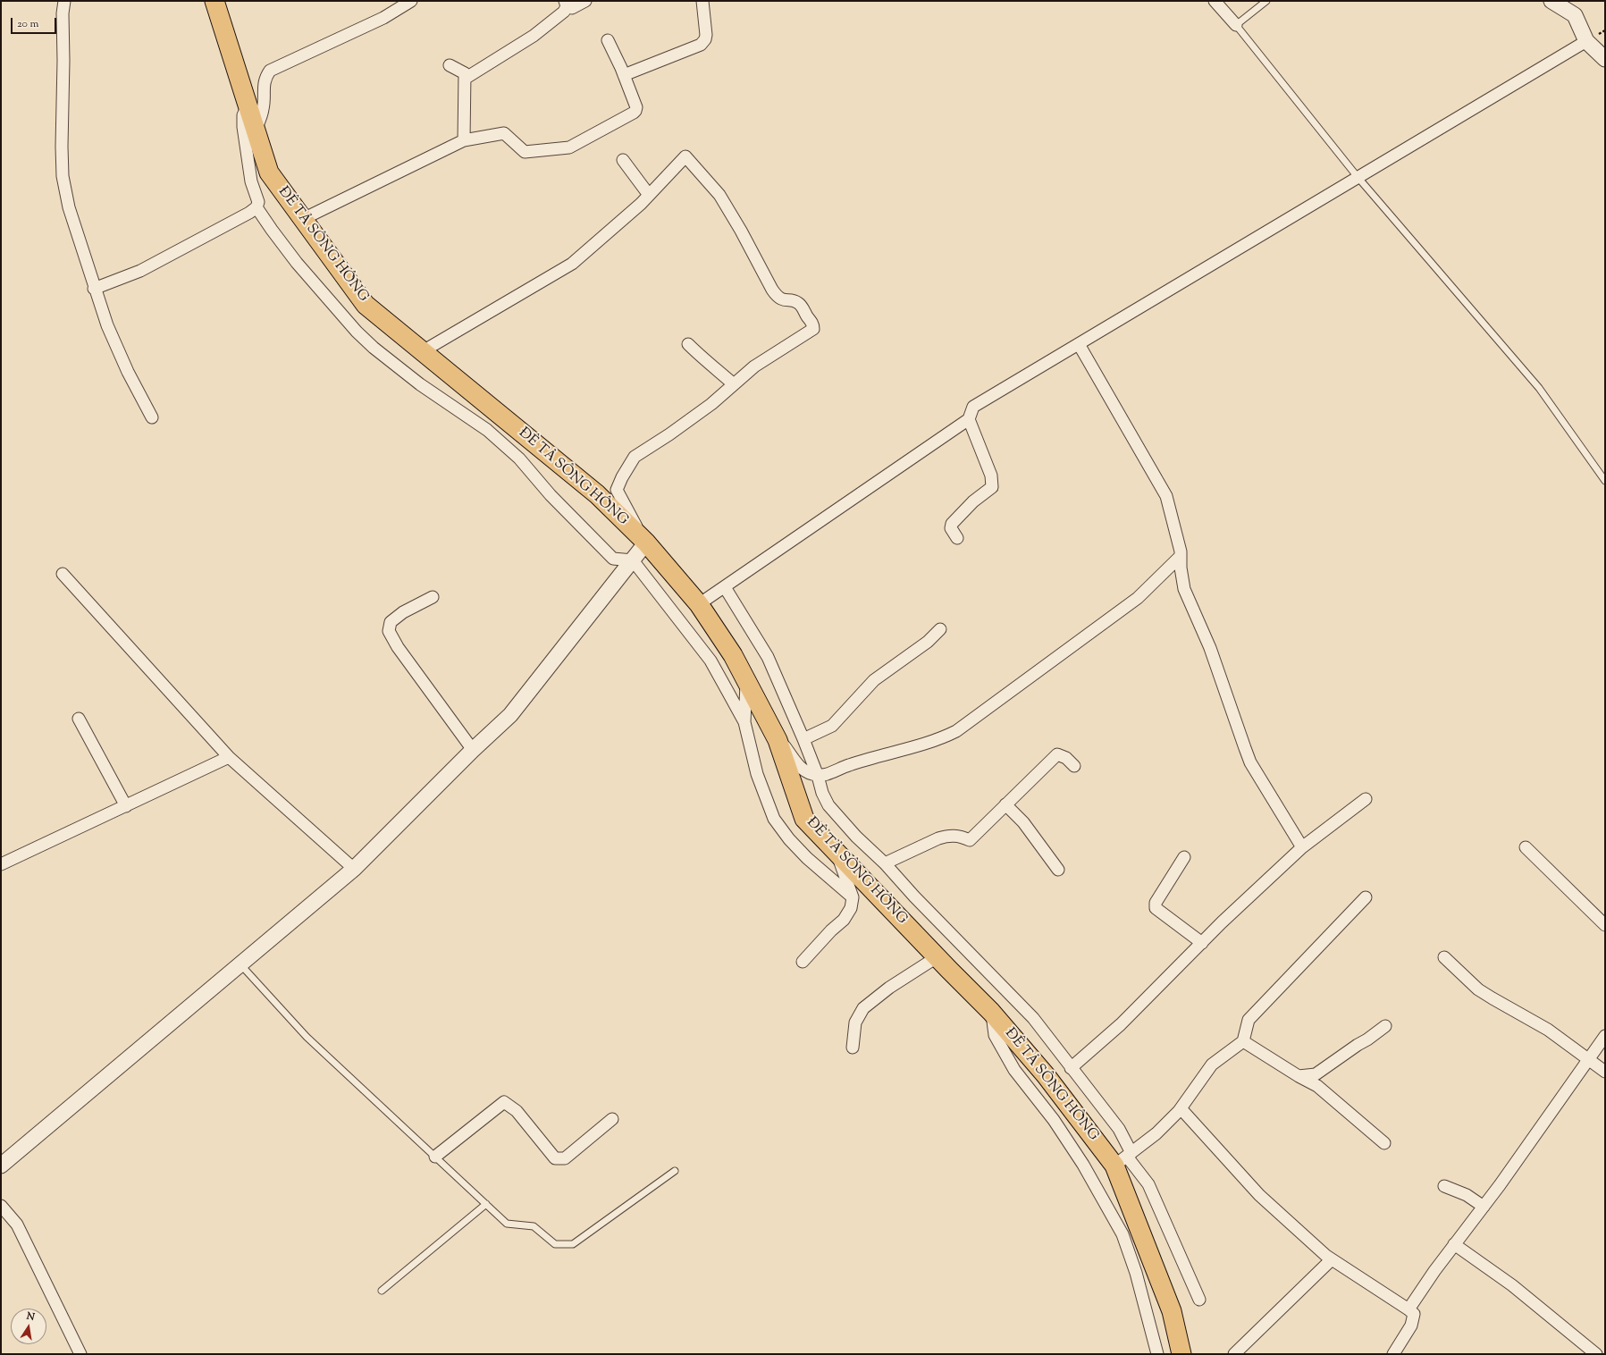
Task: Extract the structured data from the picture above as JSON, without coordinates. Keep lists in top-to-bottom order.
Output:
{
  "streets": {
    "main road": ["ĐÊ TẢ SÔNG HỒNG"]
  },
  "scale_bar": "20 m",
  "north": "top"
}
